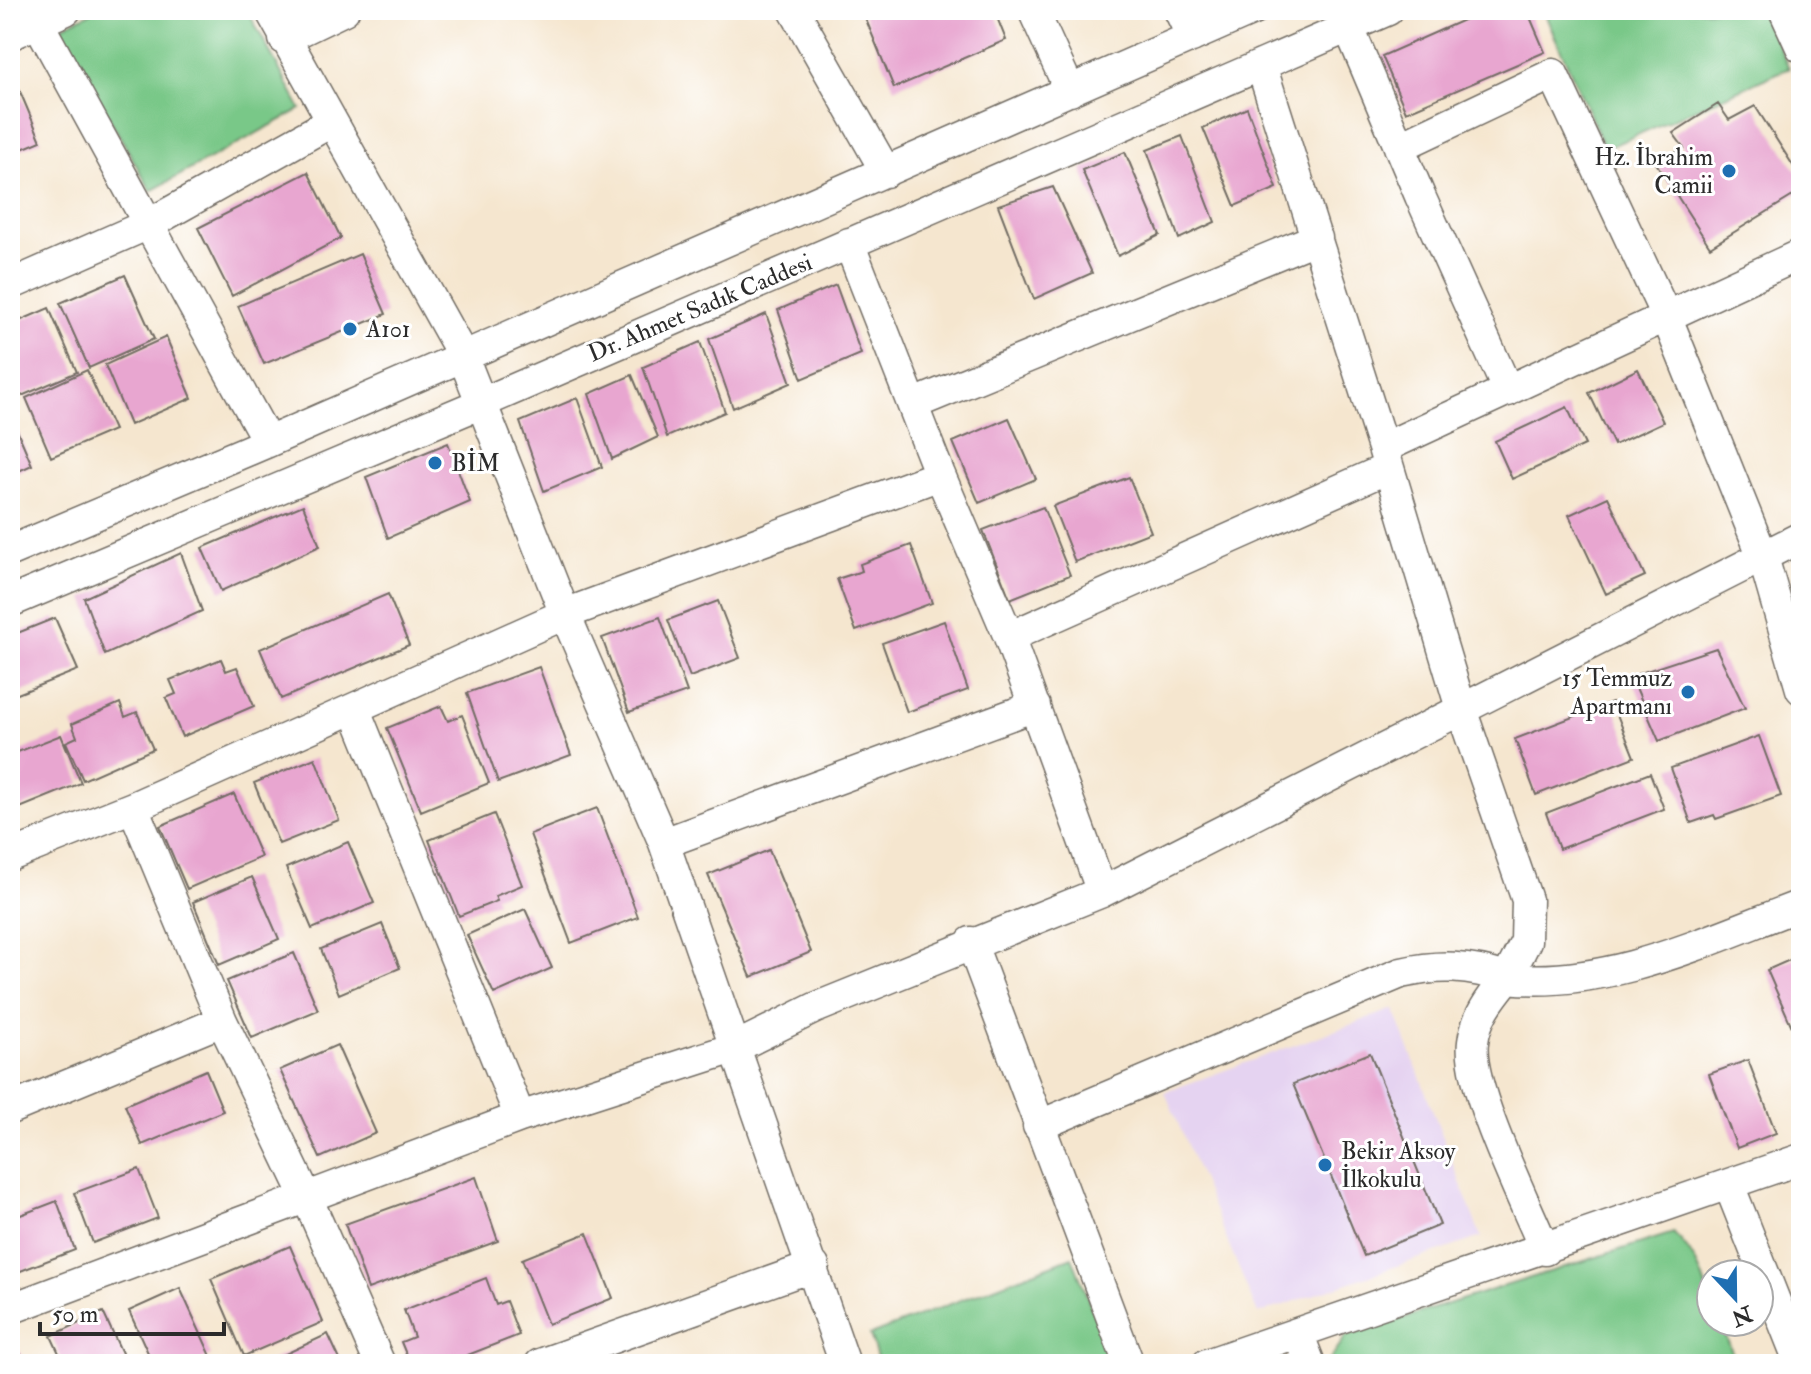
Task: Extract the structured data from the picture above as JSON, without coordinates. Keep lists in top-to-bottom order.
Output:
{
  "streets": {
    "street": ["Dr. Ahmet Sadık Caddesi"]
  },
  "places": [
    "Hz. İbrahim Camii",
    "A101",
    "BİM",
    "15 Temmuz Apartmanı",
    "Bekir Aksoy İlkokulu"
  ],
  "scale_bar": "50 m",
  "north": "bottom"
}
